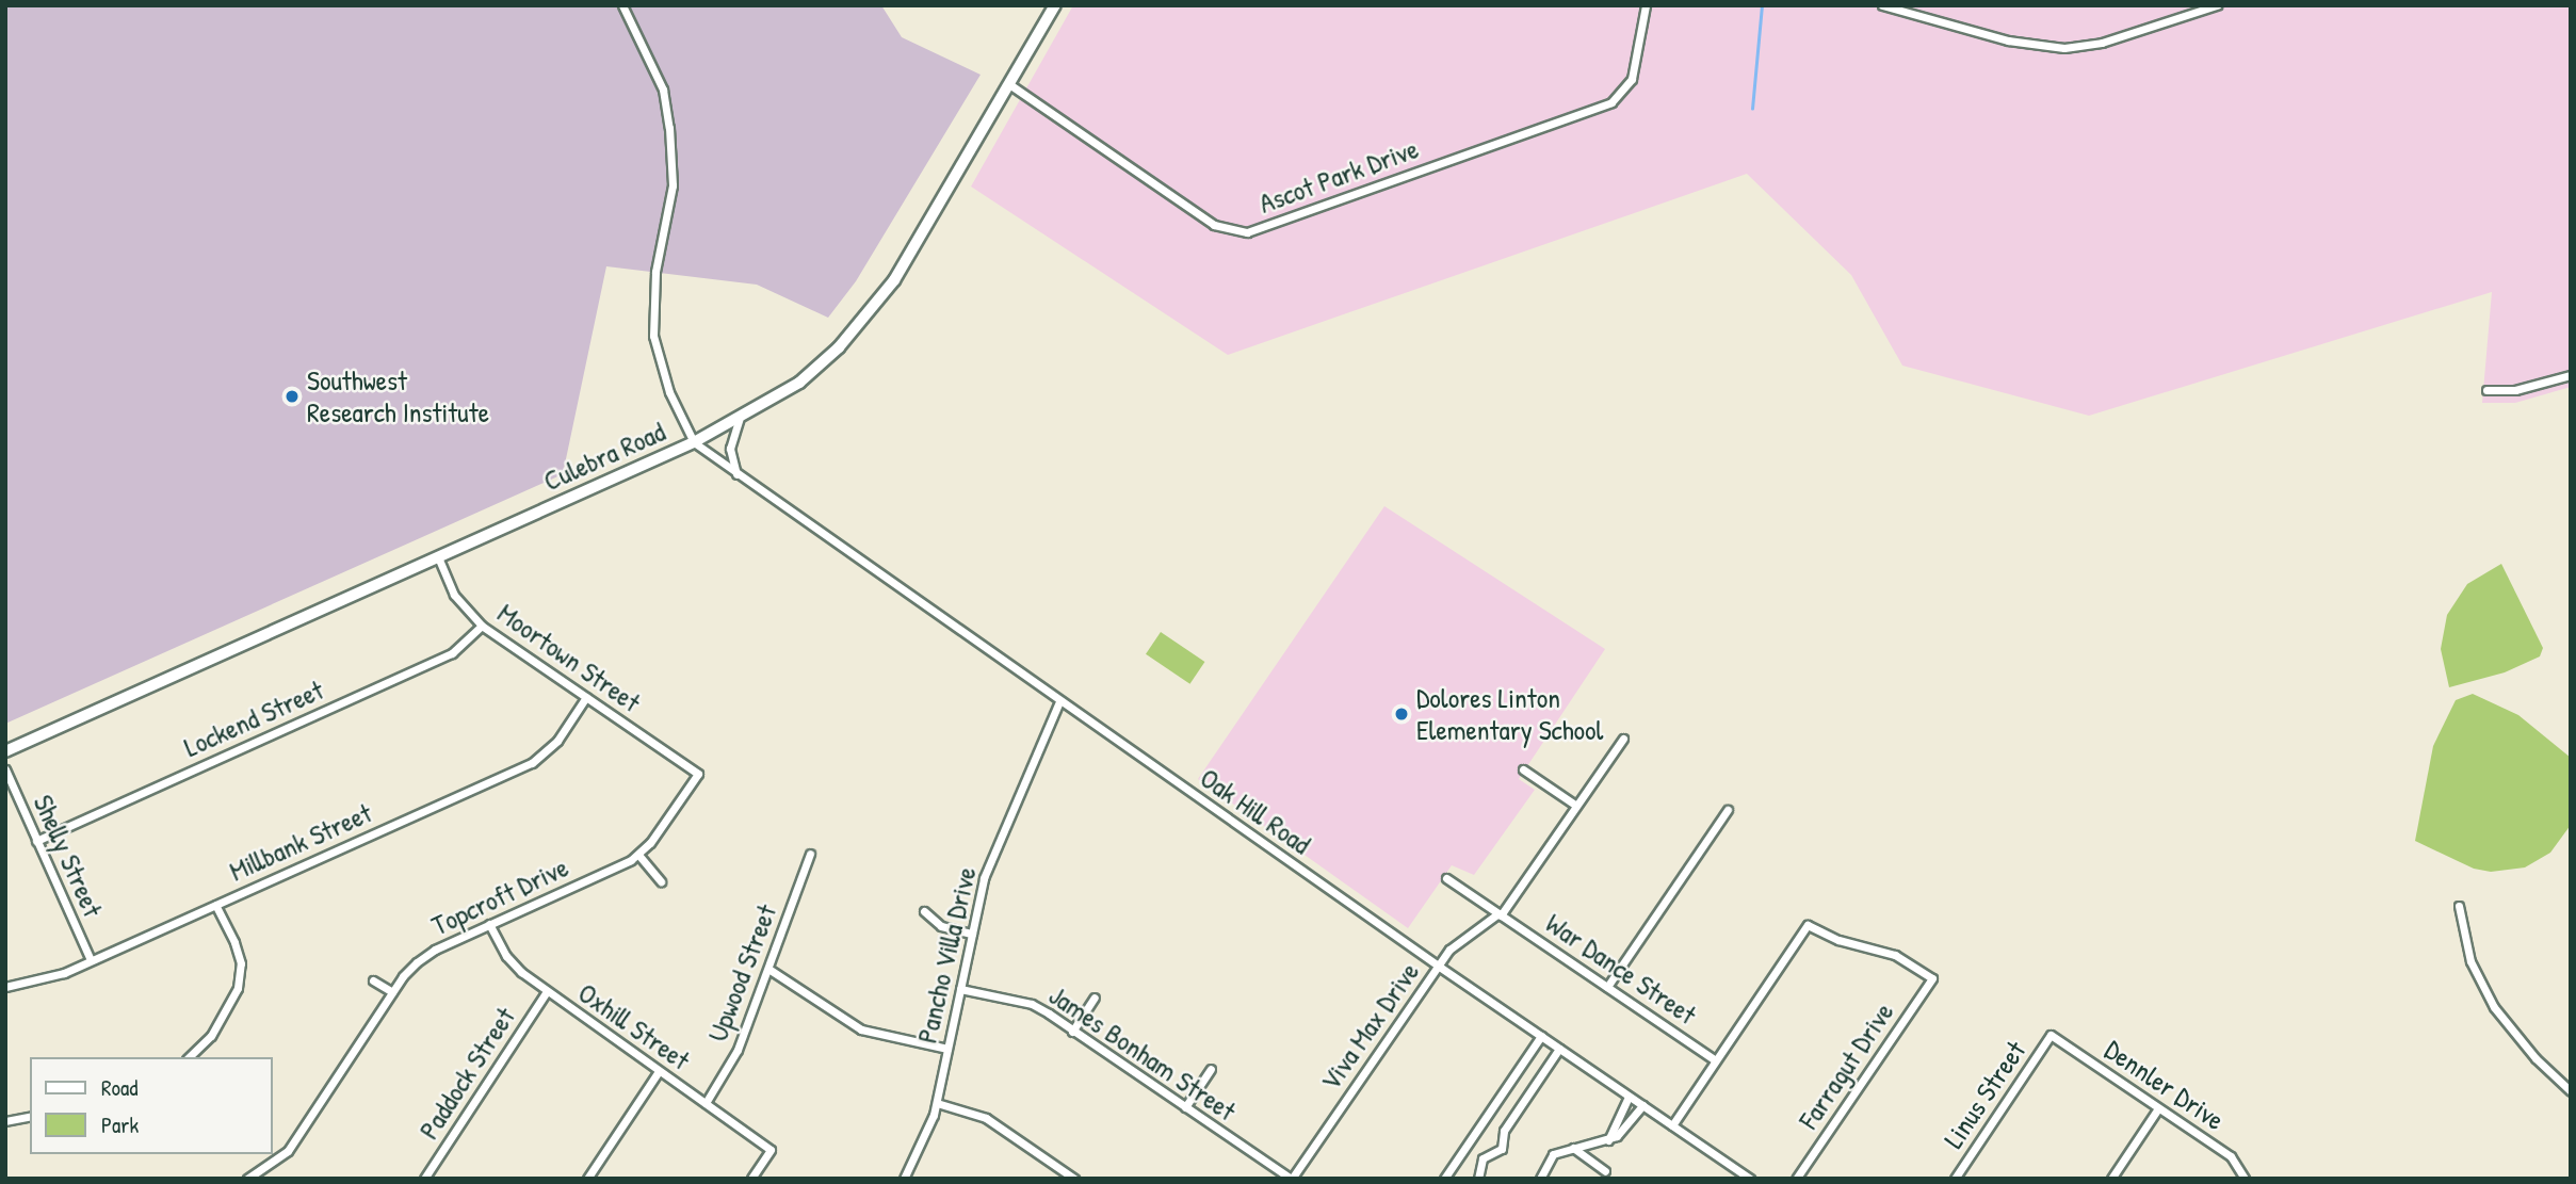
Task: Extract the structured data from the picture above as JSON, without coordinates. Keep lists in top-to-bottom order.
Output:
{
  "streets": {
    "main road": ["Culebra Road"],
    "street": [
      "Ascot Park Drive",
      "Moortown Street",
      "Lockend Street",
      "Oak Hill Road",
      "Millbank Street",
      "Shelly Street",
      "Topcroft Drive",
      "Pancho Villa Drive",
      "War Dance Street",
      "Upwood Street",
      "Oxhill Street",
      "Viva Max Drive",
      "James Bonham Street",
      "Farragut Drive",
      "Paddock Street",
      "Dennler Drive",
      "Linus Street"
    ]
  },
  "crossings": [
    ["Ascot Park Drive", "Culebra Road"],
    ["Culebra Road", "Moortown Street"],
    ["Culebra Road", "Oak Hill Road"],
    ["Moortown Street", "Lockend Street"],
    ["Moortown Street", "Millbank Street"],
    ["Moortown Street", "Topcroft Drive"],
    ["Lockend Street", "Shelly Street"],
    ["Oak Hill Road", "Pancho Villa Drive"],
    ["Oak Hill Road", "Viva Max Drive"],
    ["Millbank Street", "Shelly Street"],
    ["Topcroft Drive", "Oxhill Street"],
    ["Pancho Villa Drive", "James Bonham Street"],
    ["War Dance Street", "Viva Max Drive"],
    ["War Dance Street", "Farragut Drive"],
    ["Upwood Street", "Oxhill Street"],
    ["Oxhill Street", "Paddock Street"],
    ["Viva Max Drive", "James Bonham Street"],
    ["Dennler Drive", "Linus Street"]
  ],
  "places": ["Southwest Research Institute", "Dolores Linton Elementary School"],
  "legend": ["Road", "Park"]
}
